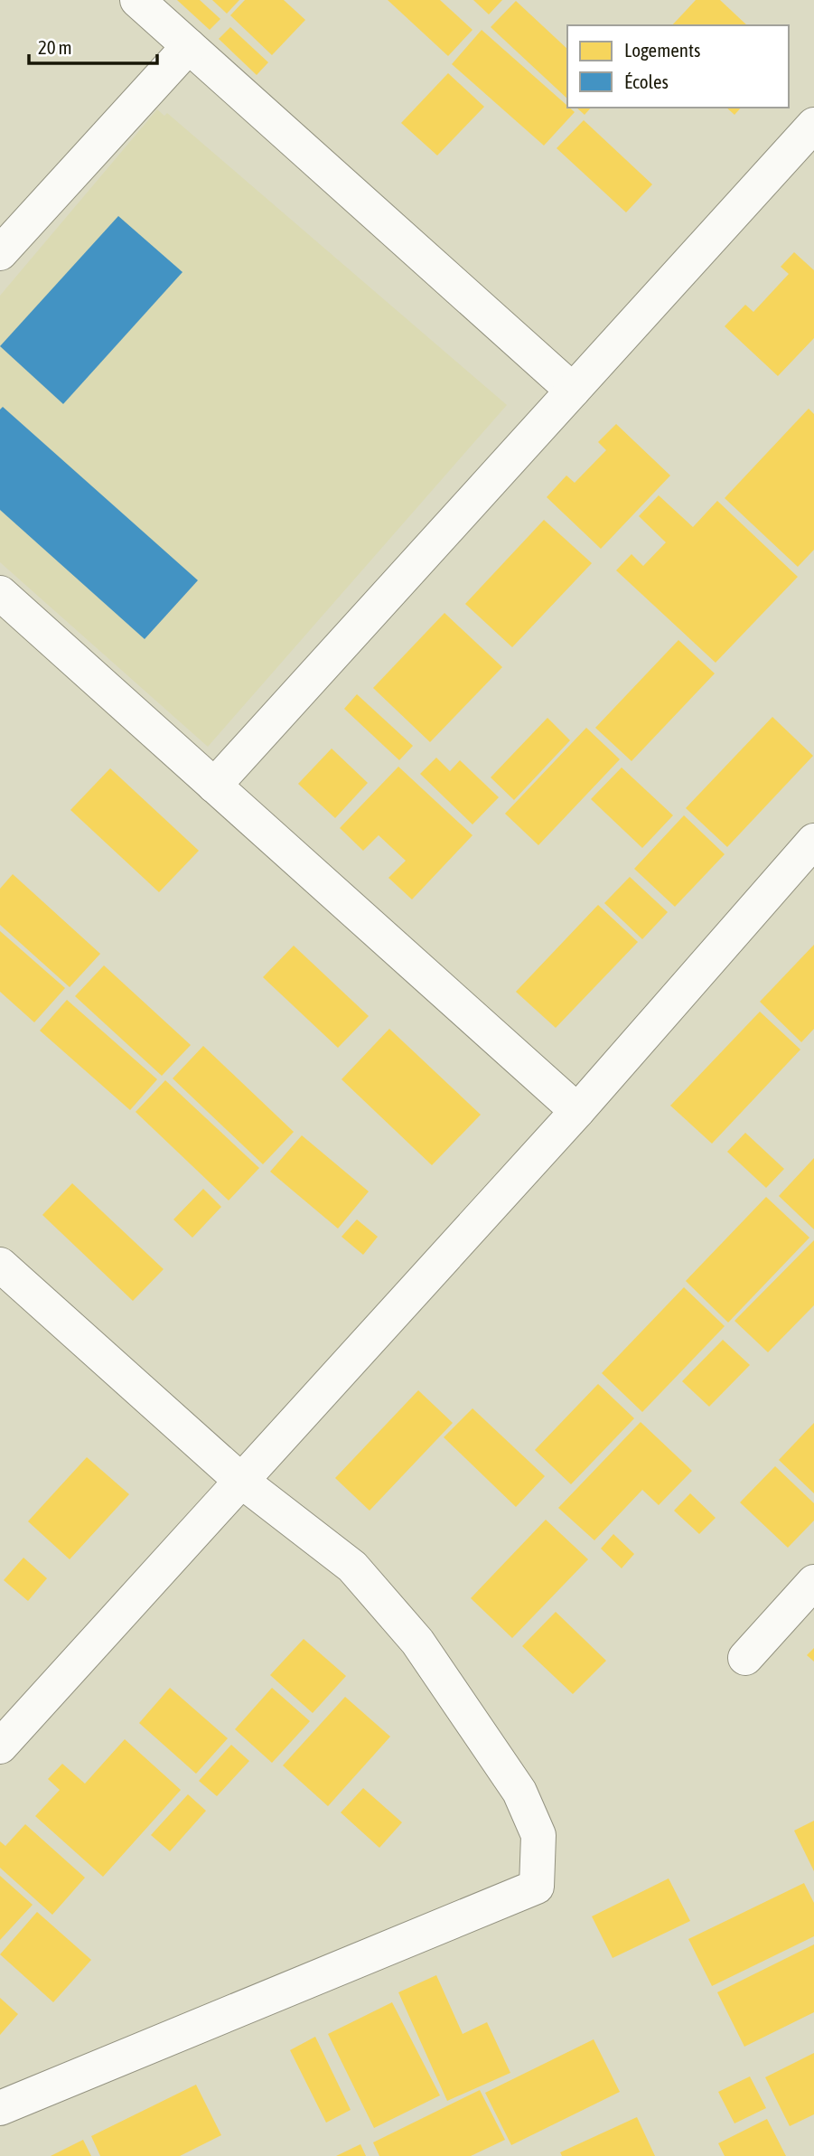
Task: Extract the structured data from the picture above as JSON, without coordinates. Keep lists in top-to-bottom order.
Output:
{
  "legend": ["Logements", "Écoles"],
  "scale_bar": "20 m"
}
